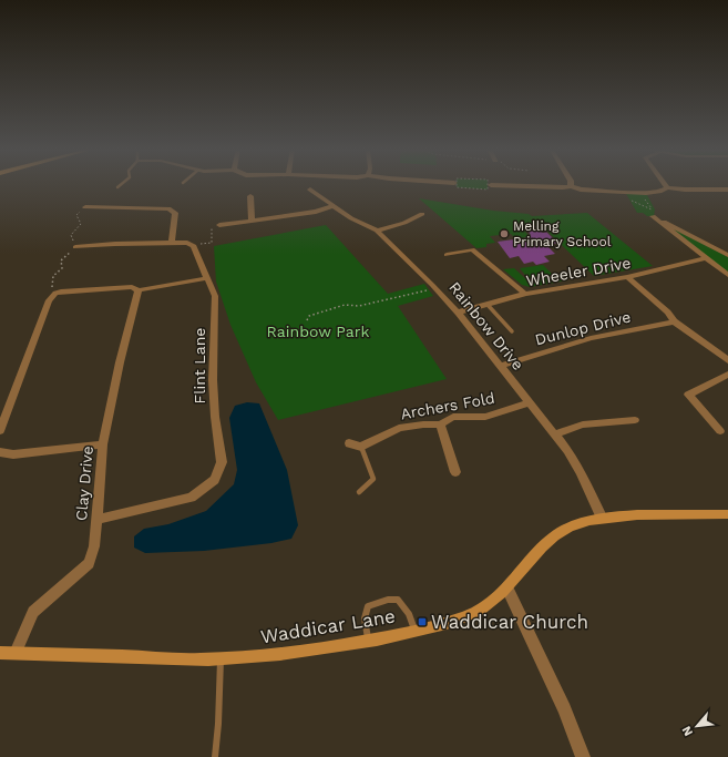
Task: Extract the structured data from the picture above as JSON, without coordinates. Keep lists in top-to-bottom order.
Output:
{
  "streets": {
    "street": [
      "Wheeler Drive",
      "Rainbow Drive",
      "Dunlop Drive",
      "Flint Lane",
      "Archers Fold",
      "Clay Drive",
      "Waddicar Lane"
    ]
  },
  "crossings": [
    ["Wheeler Drive", "Rainbow Drive"],
    ["Rainbow Drive", "Dunlop Drive"],
    ["Rainbow Drive", "Archers Fold"],
    ["Rainbow Drive", "Waddicar Lane"],
    ["Flint Lane", "Clay Drive"],
    ["Clay Drive", "Waddicar Lane"]
  ],
  "parks": ["Rainbow Park"],
  "places": {
    "other": ["Melling Primary School"],
    "transit": ["Waddicar Church"]
  },
  "north": "bottom left"
}
